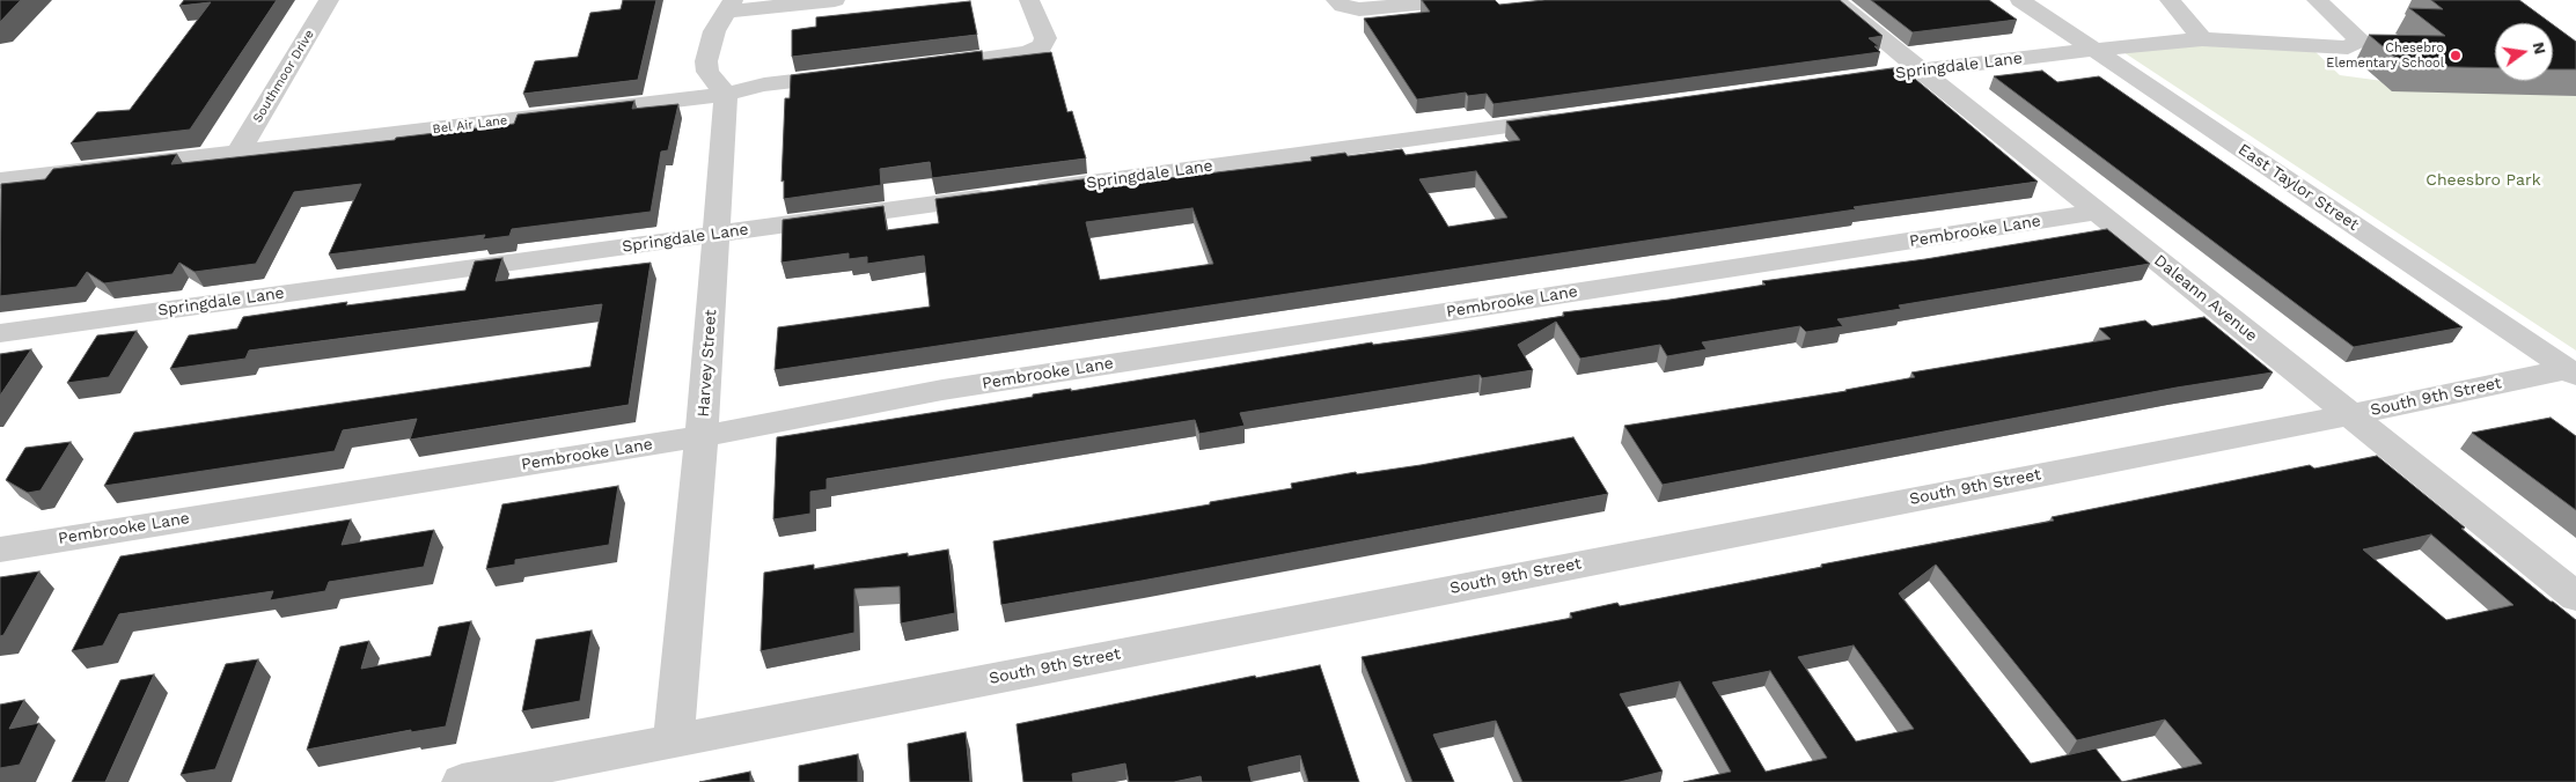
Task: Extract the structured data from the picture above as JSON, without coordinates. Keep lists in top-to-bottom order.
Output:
{
  "streets": {
    "street": [
      "Springdale Lane",
      "Southmoor Drive",
      "Bel Air Lane",
      "East Taylor Street",
      "Pembrooke Lane",
      "Daleann Avenue",
      "Harvey Street",
      "South 9th Street"
    ]
  },
  "crossings": [
    ["Springdale Lane", "East Taylor Street"],
    ["Springdale Lane", "Daleann Avenue"],
    ["Springdale Lane", "Harvey Street"],
    ["Southmoor Drive", "Bel Air Lane"],
    ["Bel Air Lane", "Harvey Street"],
    ["East Taylor Street", "South 9th Street"],
    ["Pembrooke Lane", "Daleann Avenue"],
    ["Pembrooke Lane", "Harvey Street"],
    ["Daleann Avenue", "South 9th Street"],
    ["Harvey Street", "South 9th Street"]
  ],
  "parks": ["Cheesbro Park"],
  "places": ["Chesebro Elementary School"],
  "north": "right"
}
